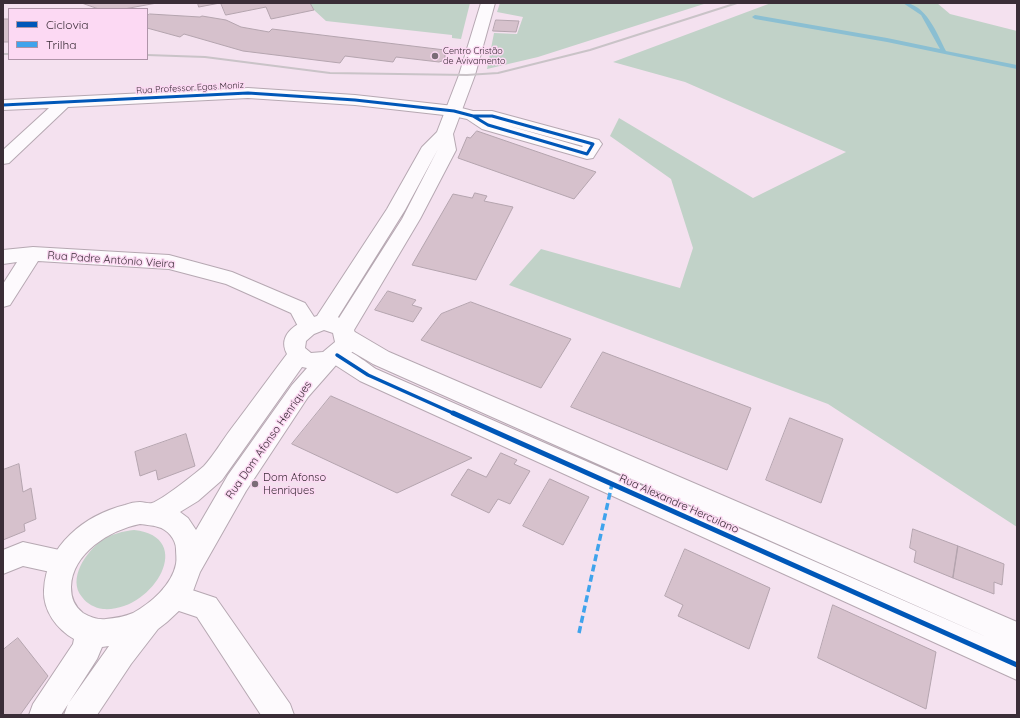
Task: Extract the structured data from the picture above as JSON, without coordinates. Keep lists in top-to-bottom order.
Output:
{
  "streets": {
    "street": [
      "Rua Professor Egas Moniz",
      "Rua Padre António Vieira",
      "Rua Dom Afonso Henriques",
      "Rua Alexandre Herculano"
    ]
  },
  "crossings": [
    ["Rua Professor Egas Moniz", "Rua Dom Afonso Henriques"],
    ["Rua Padre António Vieira", "Rua Dom Afonso Henriques"],
    ["Rua Padre António Vieira", "Rua Alexandre Herculano"],
    ["Rua Dom Afonso Henriques", "Rua Alexandre Herculano"]
  ],
  "places": ["Centro Cristão de Avivamento", "Dom Afonso Henriques"],
  "legend": ["Ciclovia", "Trilha"]
}
